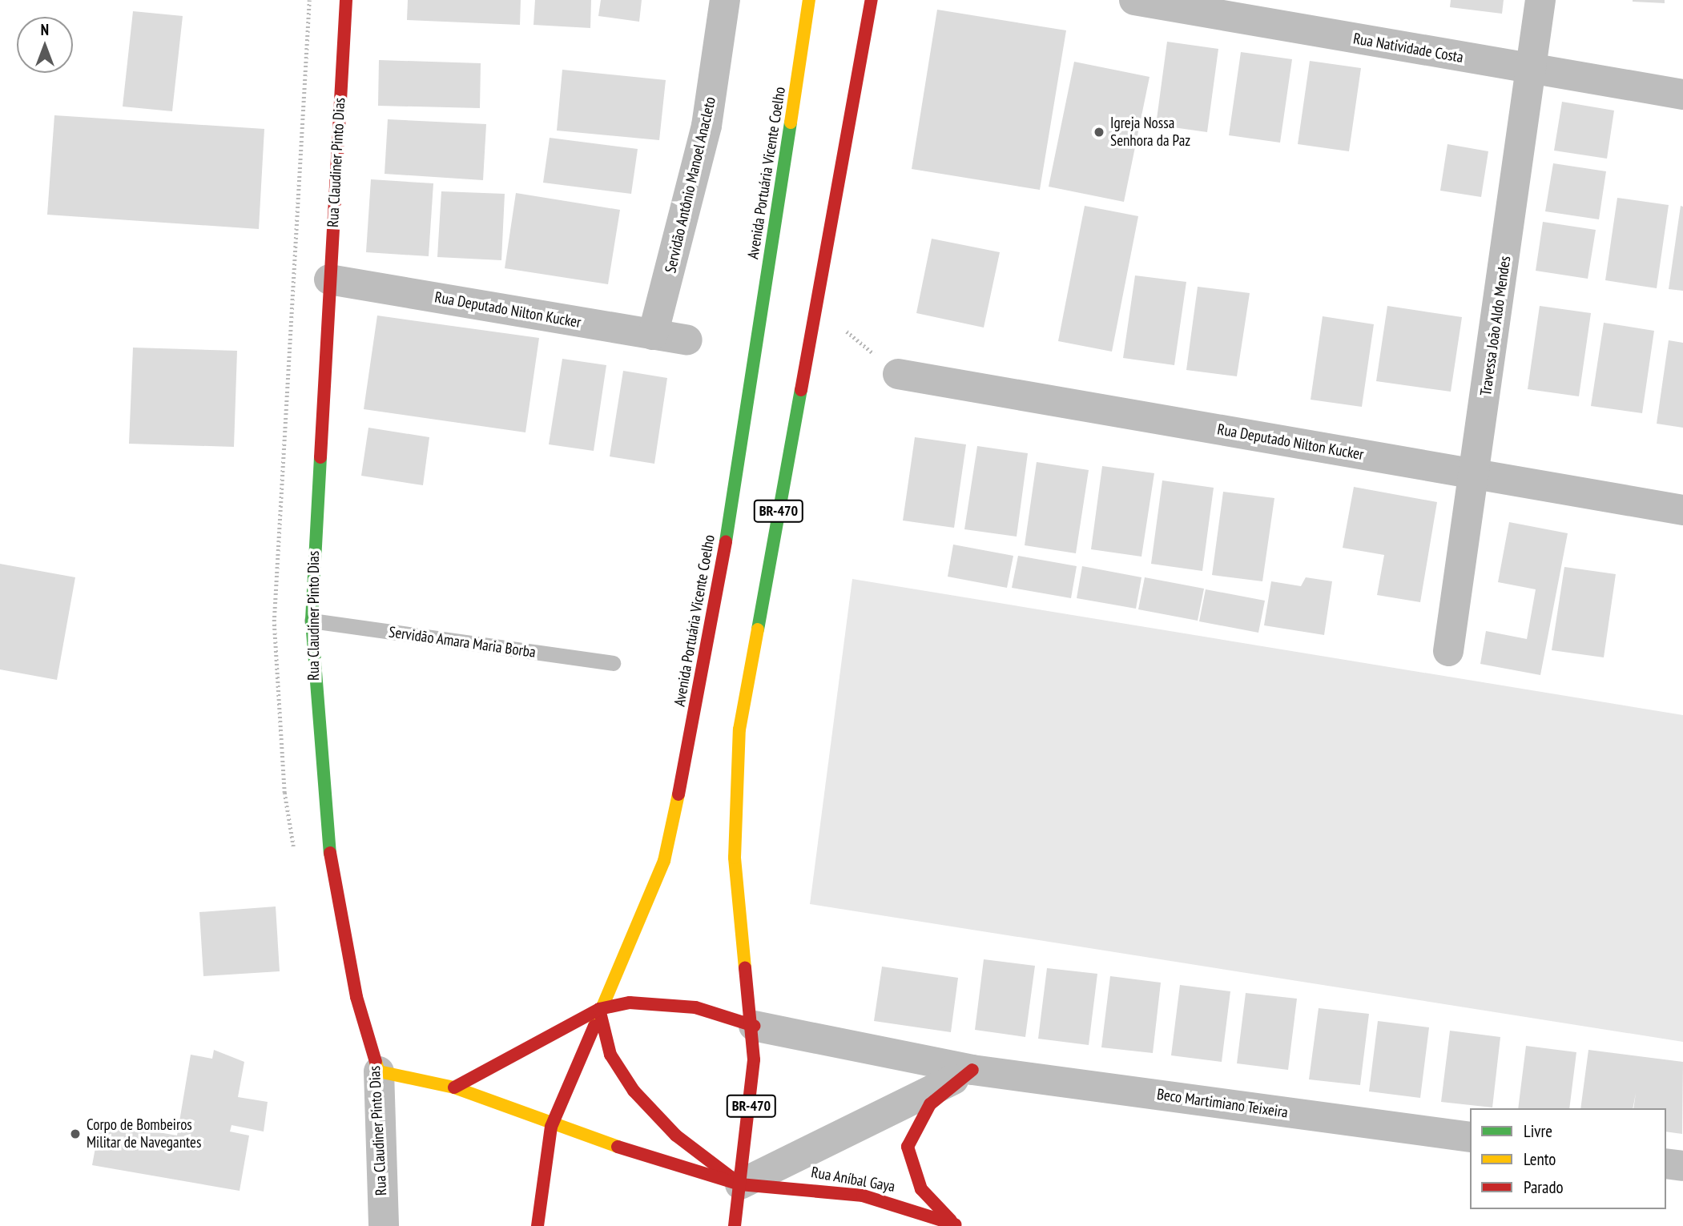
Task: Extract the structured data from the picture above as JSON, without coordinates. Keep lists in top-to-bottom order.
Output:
{
  "streets": {
    "main road": [
      "Rua Claudiner Pinto Dias",
      "Avenida Portuária Vicente Coelho",
      "BR-470",
      "Rua Aníbal Gaya"
    ],
    "street": [
      "Rua Natividade Costa",
      "Servidão Antônio Manoel Anacleto",
      "Rua Deputado Nilton Kucker",
      "Travessa João Aldo Mendes",
      "Beco Martimiano Teixeira"
    ],
    "lane": ["Servidão Amara Maria Borba"]
  },
  "crossings": [
    ["Rua Natividade Costa", "Travessa João Aldo Mendes"],
    ["Rua Claudiner Pinto Dias", "Rua Deputado Nilton Kucker"],
    ["Rua Claudiner Pinto Dias", "Servidão Amara Maria Borba"],
    ["Rua Claudiner Pinto Dias", "Rua Aníbal Gaya"],
    ["Avenida Portuária Vicente Coelho", "Rua Aníbal Gaya"],
    ["Servidão Antônio Manoel Anacleto", "Rua Deputado Nilton Kucker"],
    ["Rua Deputado Nilton Kucker", "Travessa João Aldo Mendes"],
    ["BR-470", "Beco Martimiano Teixeira"],
    ["BR-470", "Rua Aníbal Gaya"]
  ],
  "places": ["Igreja Nossa Senhora da Paz", "Corpo de Bombeiros Militar de Navegantes"],
  "legend": ["Livre", "Lento", "Parado"],
  "north": "top"
}
